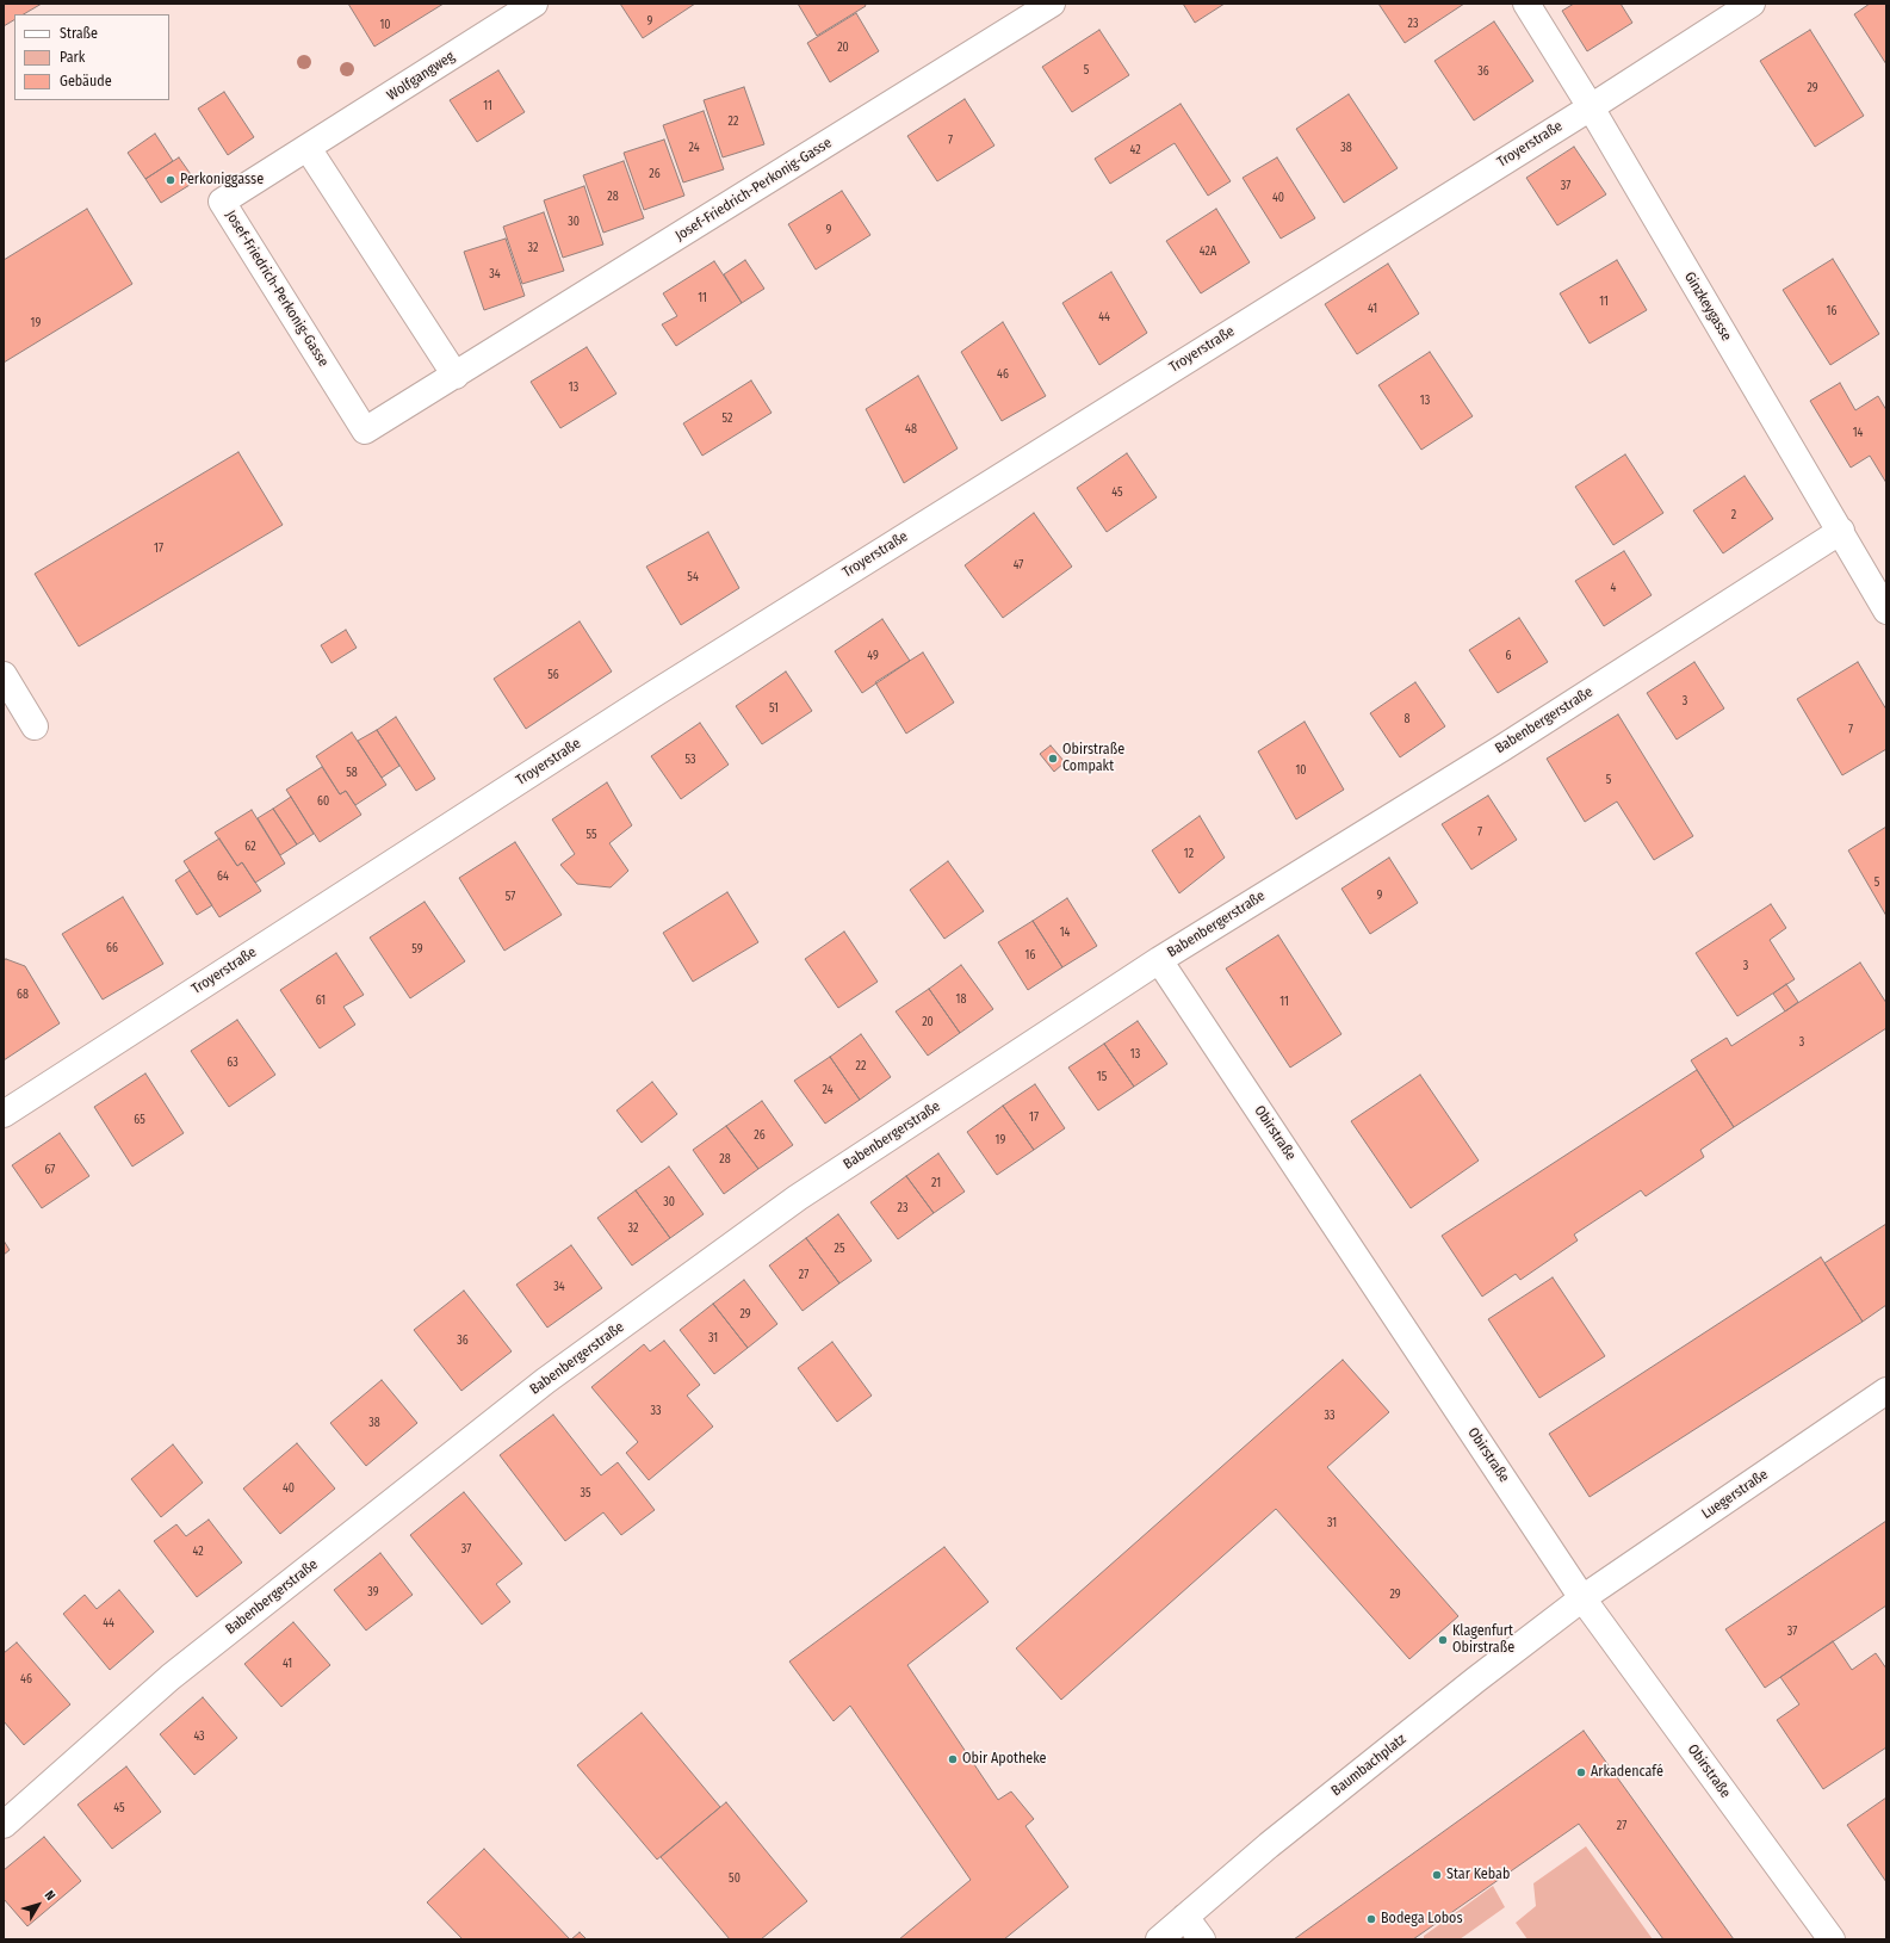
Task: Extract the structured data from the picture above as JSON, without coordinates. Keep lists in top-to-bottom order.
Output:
{
  "streets": {
    "street": [
      "Wolfgangweg",
      "Troyerstraße",
      "Josef-Friedrich-Perkonig-Gasse",
      "Ginzkeygasse",
      "Babenbergerstraße",
      "Obirstraße",
      "Luegerstraße",
      "Baumbachplatz"
    ]
  },
  "crossings": [
    ["Wolfgangweg", "Josef-Friedrich-Perkonig-Gasse"],
    ["Troyerstraße", "Ginzkeygasse"],
    ["Ginzkeygasse", "Babenbergerstraße"],
    ["Babenbergerstraße", "Obirstraße"],
    ["Obirstraße", "Luegerstraße"],
    ["Obirstraße", "Baumbachplatz"],
    ["Luegerstraße", "Baumbachplatz"]
  ],
  "places": [
    "Perkoniggasse",
    "Obirstraße Compakt",
    "Klagenfurt Obirstraße",
    "Obir Apotheke",
    "Arkadencafé",
    "Star Kebab",
    "Bodega Lobos"
  ],
  "house_numbers": [
    "9",
    "23",
    "10",
    "20",
    "5",
    "36",
    "29",
    "11",
    "22",
    "7",
    "24",
    "38",
    "42",
    "26",
    "37",
    "28",
    "40",
    "30",
    "9",
    "32",
    "42A",
    "34",
    "11",
    "11",
    "41",
    "16",
    "44",
    "19",
    "46",
    "13",
    "13",
    "52",
    "48",
    "14",
    "45",
    "2",
    "17",
    "47",
    "54",
    "4",
    "49",
    "6",
    "56",
    "3",
    "51",
    "8",
    "7",
    "53",
    "10",
    "58",
    "5",
    "60",
    "7",
    "55",
    "62",
    "12",
    "64",
    "5",
    "9",
    "57",
    "14",
    "66",
    "59",
    "16",
    "3",
    "68",
    "18",
    "61",
    "11",
    "20",
    "3",
    "13",
    "63",
    "22",
    "15",
    "24",
    "17",
    "65",
    "26",
    "19",
    "28",
    "67",
    "21",
    "30",
    "23",
    "32",
    "25",
    "27",
    "34",
    "29",
    "31",
    "36",
    "33",
    "33",
    "38",
    "40",
    "35",
    "31",
    "37",
    "42",
    "39",
    "29",
    "44",
    "37",
    "41",
    "46",
    "43",
    "45",
    "27",
    "50"
  ],
  "legend": ["Straße", "Park", "Gebäude"],
  "north": "top right"
}
